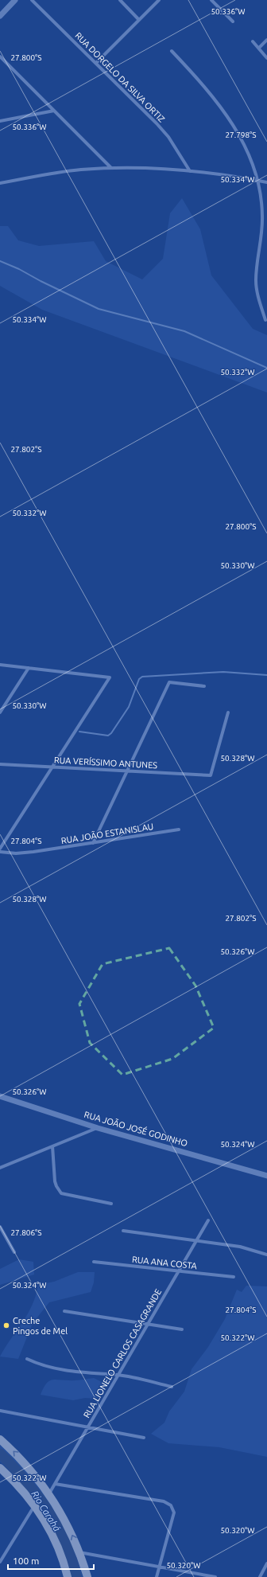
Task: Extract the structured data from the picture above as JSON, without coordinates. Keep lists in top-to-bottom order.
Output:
{
  "streets": {
    "street": [
      "RUA DORGELO DA SILVA ORTIZ",
      "RUA VERÍSSIMO ANTUNES",
      "RUA JOÃO ESTANISLAU",
      "RUA JOÃO JOSÉ GODINHO",
      "RUA ANA COSTA",
      "RUA LIONELO CARLOS CASAGRANDE"
    ]
  },
  "crossings": [
    ["RUA ANA COSTA", "RUA LIONELO CARLOS CASAGRANDE"]
  ],
  "water": ["Rio Carahá"],
  "places": ["Creche Pingos de Mel"],
  "scale_bar": "100 m",
  "coordinates": [
    "50.336°W",
    "27.800°S",
    "27.798°S",
    "50.334°W",
    "50.332°W",
    "27.802°S",
    "50.330°W",
    "50.328°W",
    "27.804°S",
    "50.326°W",
    "50.324°W",
    "27.806°S",
    "50.322°W",
    "50.320°W"
  ]
}
